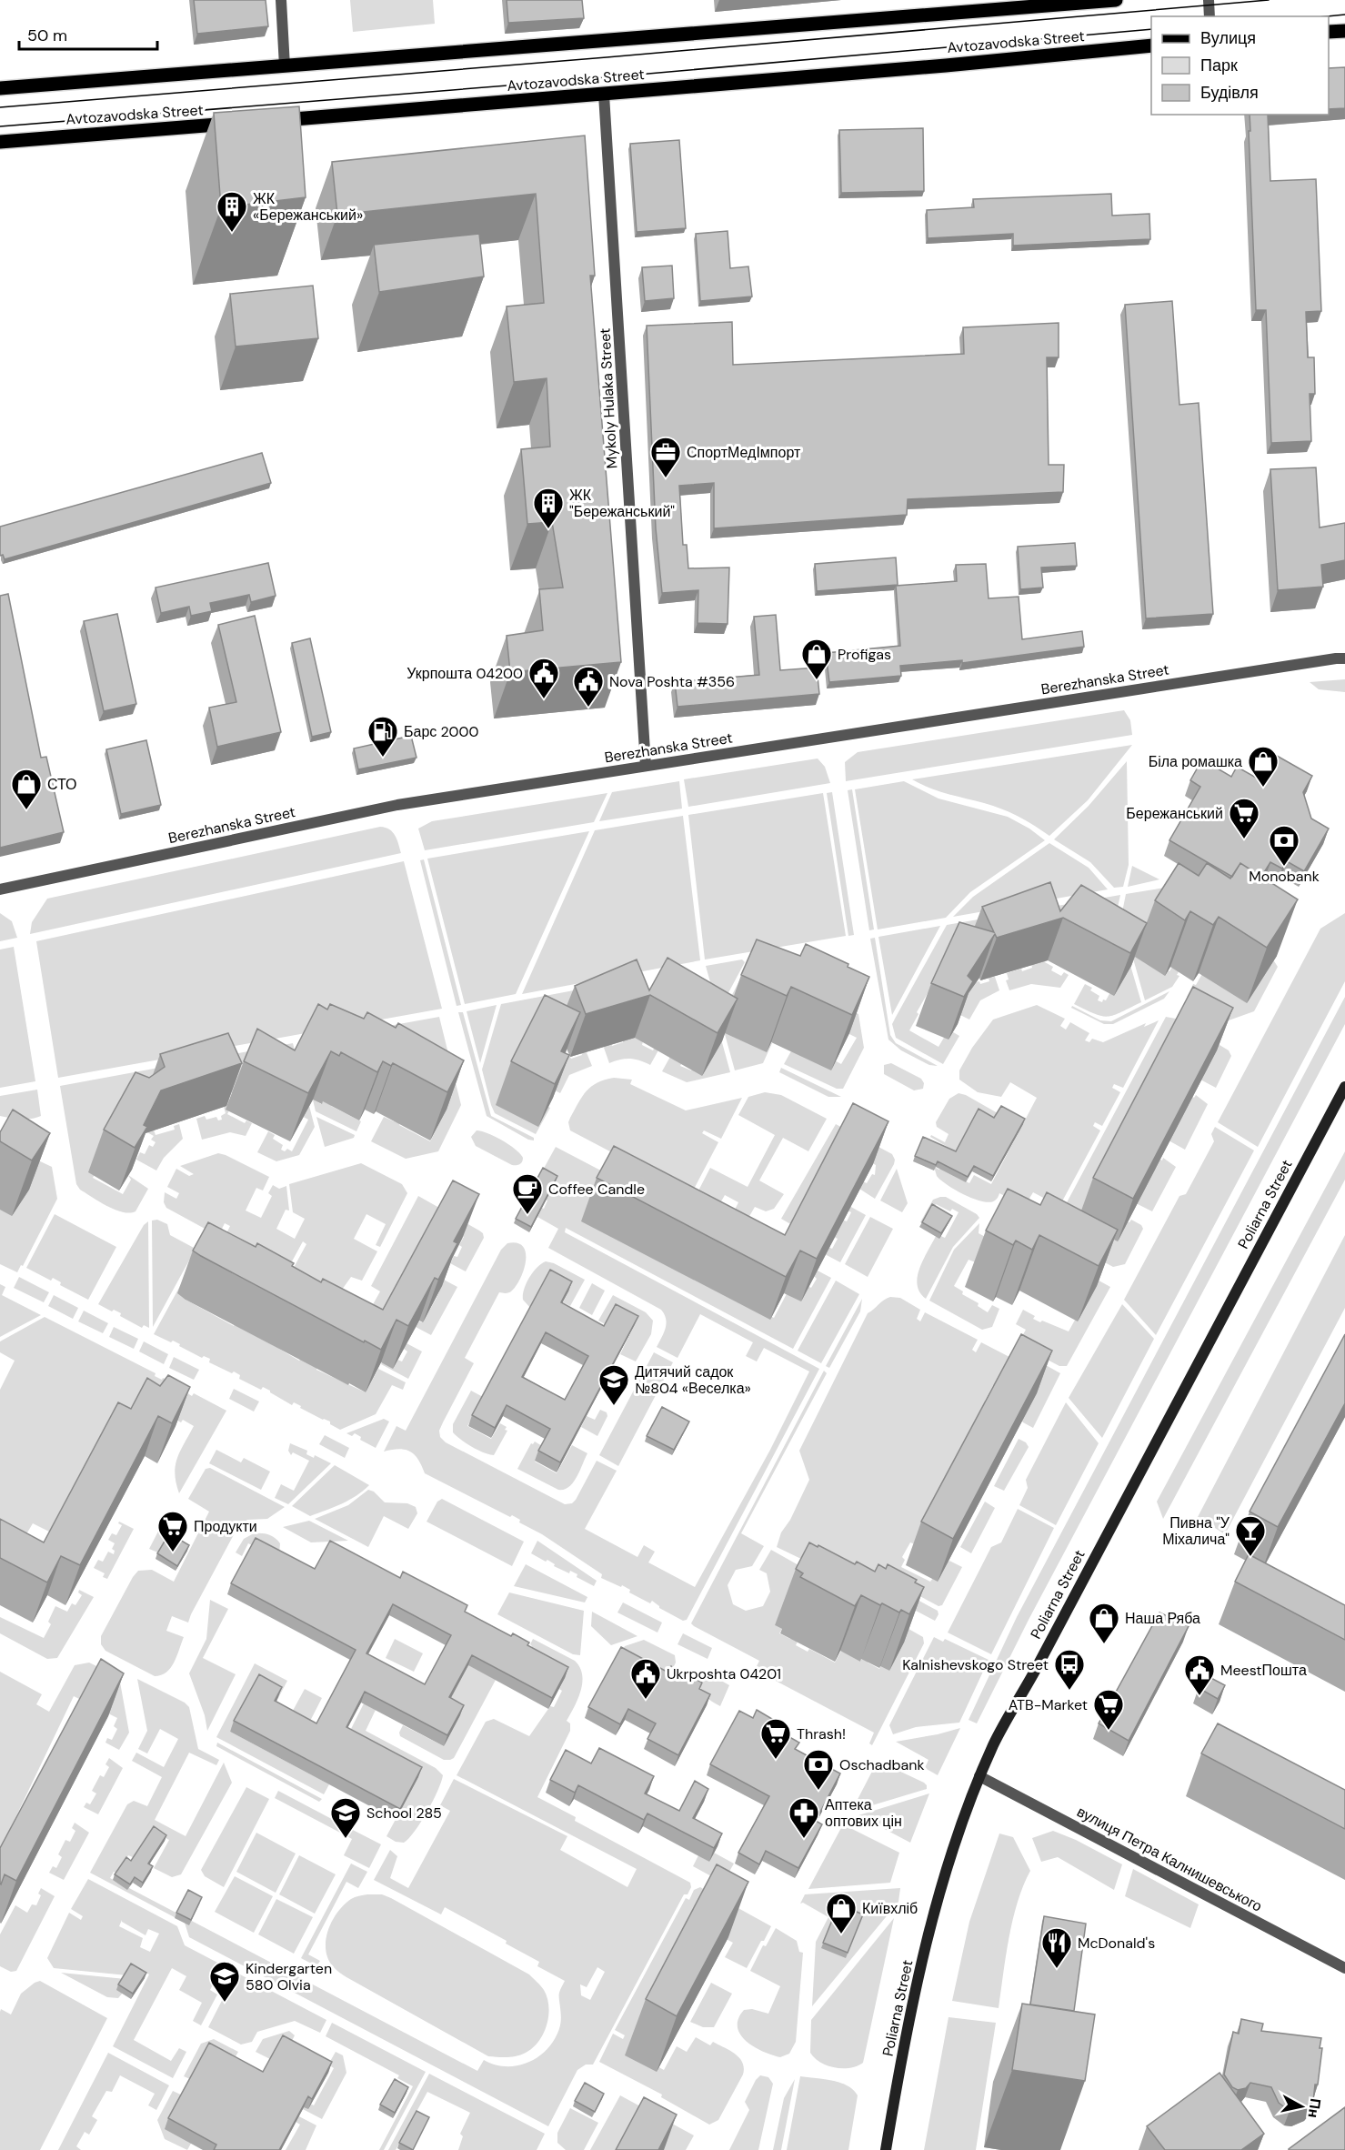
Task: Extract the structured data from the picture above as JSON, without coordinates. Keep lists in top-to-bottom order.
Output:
{
  "streets": {
    "main road": ["Avtozavodska Street", "Poliarna Street"],
    "street": ["Mykoly Hulaka Street", "Berezhanska Street", "вулиця Петра Калнишевського"]
  },
  "crossings": [
    ["Avtozavodska Street", "Mykoly Hulaka Street"],
    ["Mykoly Hulaka Street", "Berezhanska Street"],
    ["Poliarna Street", "вулиця Петра Калнишевського"]
  ],
  "places": {
    "building": ["ЖК «Бережанський»", "ЖК \"Бережанський\""],
    "office": ["СпортМедІмпорт"],
    "shop": [
      "Profigas",
      "Біла ромашка",
      "СТО",
      "Наша Ряба",
      "Київхліб"
    ],
    "public building": [
      "Укрпошта 04200",
      "Nova Poshta #356",
      "MeestПошта",
      "Ukrposhta 04201"
    ],
    "fuel station": ["Барс 2000"],
    "supermarket": [
      "Бережанський",
      "Продукти",
      "ATB-Market",
      "Thrash!"
    ],
    "bank": ["Monobank", "Oschadbank"],
    "cafe": ["Coffee Candle"],
    "school or university": ["Дитячий садок №804 «Веселка»", "School 285", "Kindergarten 580 Olvia"],
    "bar": ["Пивна \"У Міхалича\""],
    "bus stop": ["Kalnishevskogo Street"],
    "pharmacy": ["Аптека оптових цін"],
    "restaurant": ["McDonald's"]
  },
  "legend": ["Вулиця", "Парк", "Будівля"],
  "scale_bar": "50 m",
  "north": "right"
}
